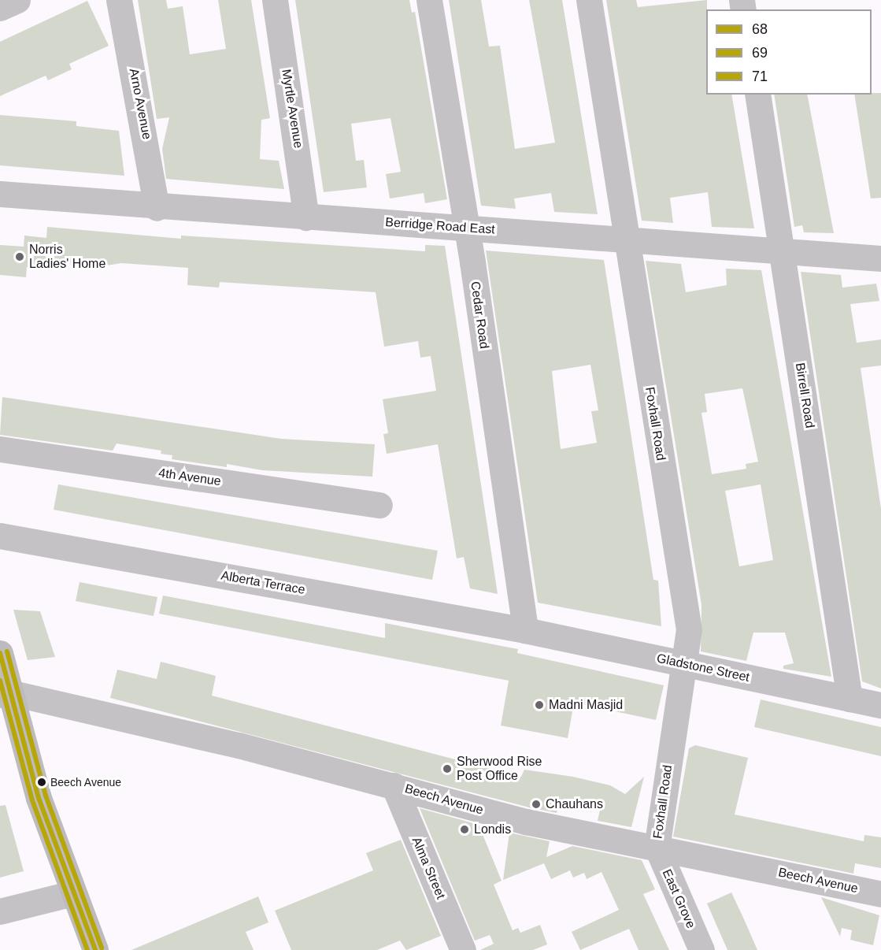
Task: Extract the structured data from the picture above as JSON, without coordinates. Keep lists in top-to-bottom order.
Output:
{
  "streets": {
    "street": [
      "Arno Avenue",
      "Myrtle Avenue",
      "Berridge Road East",
      "Cedar Road",
      "Birrell Road",
      "Foxhall Road",
      "4th Avenue",
      "Alberta Terrace",
      "Gladstone Street",
      "Beech Avenue",
      "Alma Street",
      "East Grove"
    ]
  },
  "crossings": [
    ["Arno Avenue", "Berridge Road East"],
    ["Myrtle Avenue", "Berridge Road East"],
    ["Berridge Road East", "Cedar Road"],
    ["Berridge Road East", "Birrell Road"],
    ["Berridge Road East", "Foxhall Road"],
    ["Cedar Road", "Alberta Terrace"],
    ["Cedar Road", "Gladstone Street"],
    ["Birrell Road", "Gladstone Street"],
    ["Foxhall Road", "Gladstone Street"],
    ["Foxhall Road", "Beech Avenue"],
    ["Foxhall Road", "East Grove"],
    ["Alberta Terrace", "Gladstone Street"],
    ["Beech Avenue", "Alma Street"],
    ["Beech Avenue", "East Grove"]
  ],
  "places": [
    "Norris Ladies' Home",
    "Madni Masjid",
    "Sherwood Rise Post Office",
    "Beech Avenue",
    "Chauhans",
    "Londis"
  ],
  "lines": ["transit line 71", "transit line 68", "transit line 69"],
  "legend": ["68", "69", "71"]
}
